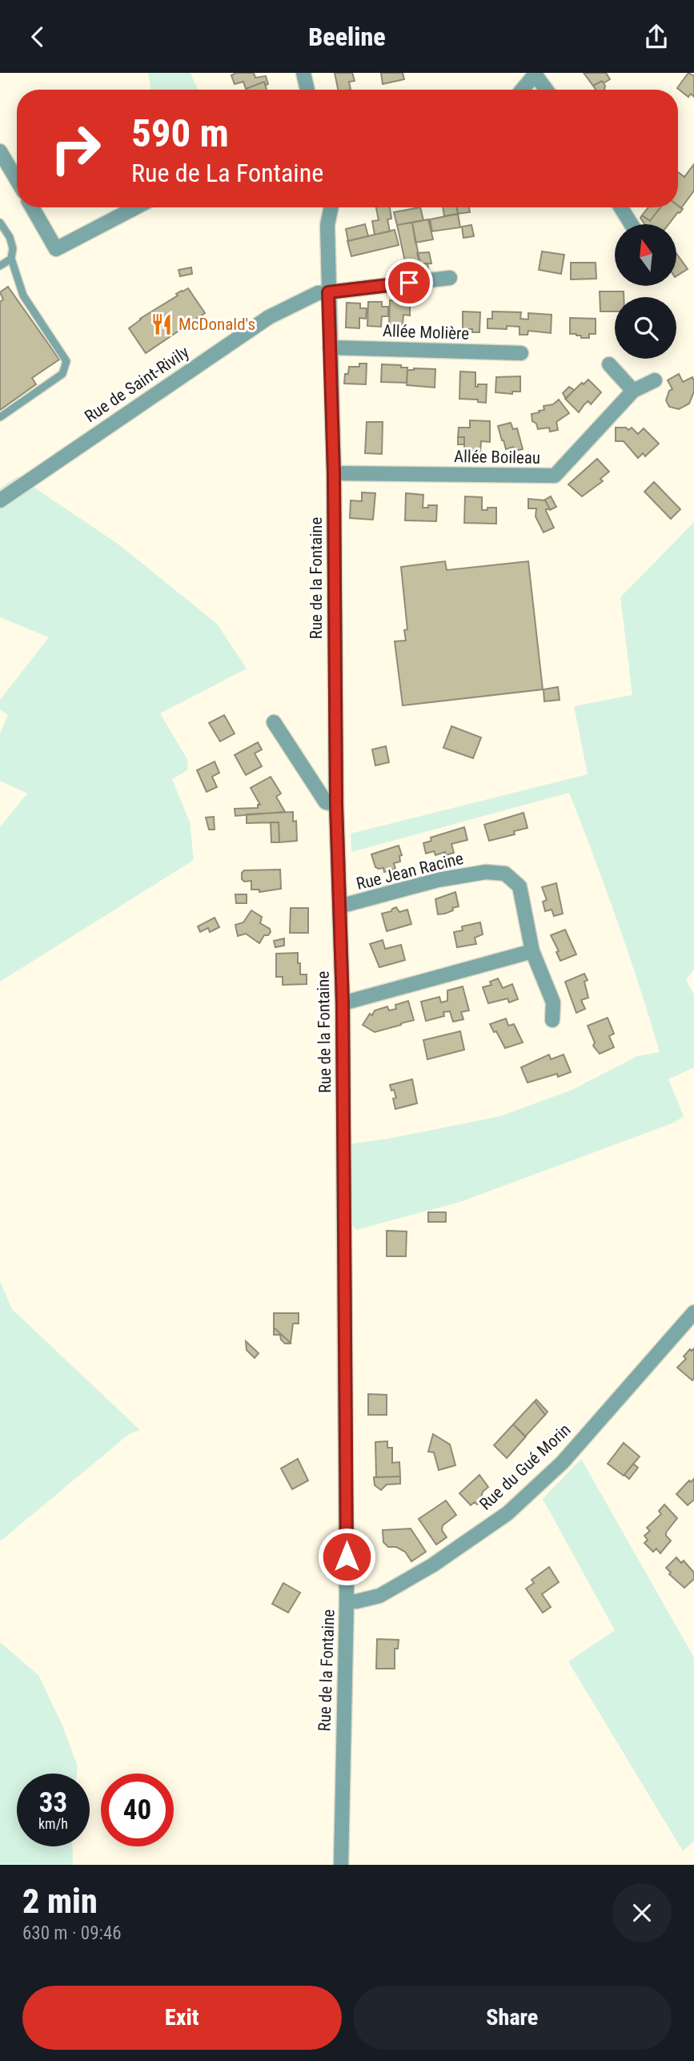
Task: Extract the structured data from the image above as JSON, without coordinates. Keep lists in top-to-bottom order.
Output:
{
  "streets": {
    "street": [
      "Allée Molière",
      "Rue de Saint-Rivily",
      "Allée Boileau",
      "Rue de la Fontaine",
      "Rue Jean Racine",
      "Rue du Gué Morin"
    ]
  },
  "crossings": [
    ["Allée Molière", "Rue de la Fontaine"],
    ["Rue de Saint-Rivily", "Rue de la Fontaine"],
    ["Allée Boileau", "Rue de la Fontaine"],
    ["Rue de la Fontaine", "Rue Jean Racine"],
    ["Rue de la Fontaine", "Rue du Gué Morin"]
  ],
  "places": {
    "restaurant": ["McDonald's"]
  },
  "north": "top",
  "page": {
    "header": "Beeline",
    "turn": ["590 m", "Rue de La Fontaine"],
    "speed": "33 km/h",
    "limit": "40",
    "heading": ["2 min", "630 m · 09:46"],
    "buttons": ["Exit", "Share"]
  }
}
